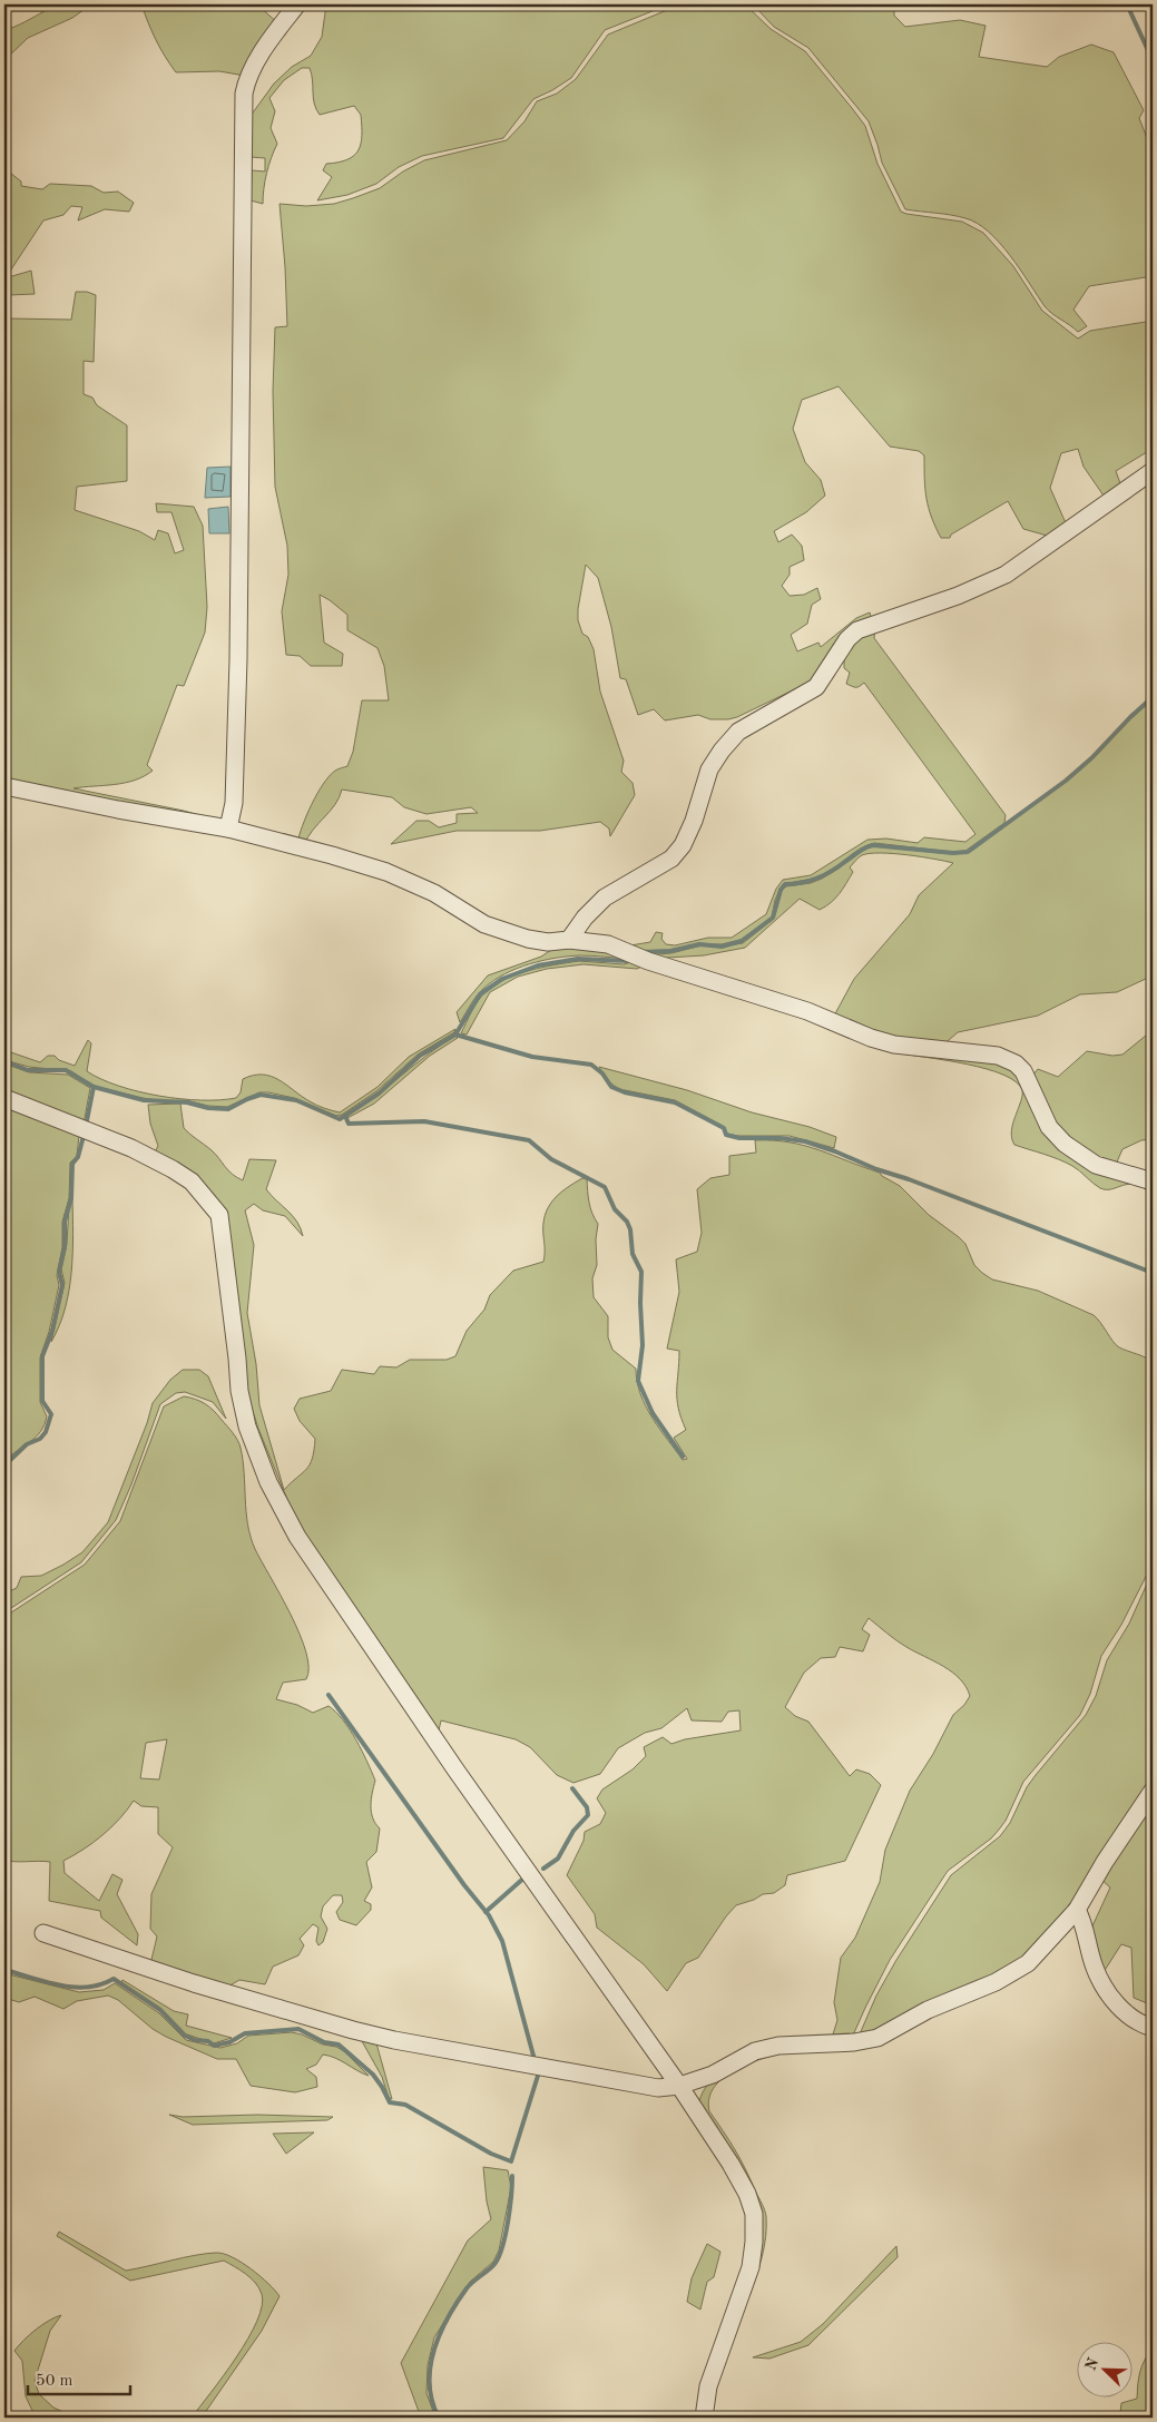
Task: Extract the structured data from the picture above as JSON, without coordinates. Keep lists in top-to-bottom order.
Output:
{
  "scale_bar": "50 m",
  "north": "top left"
}
